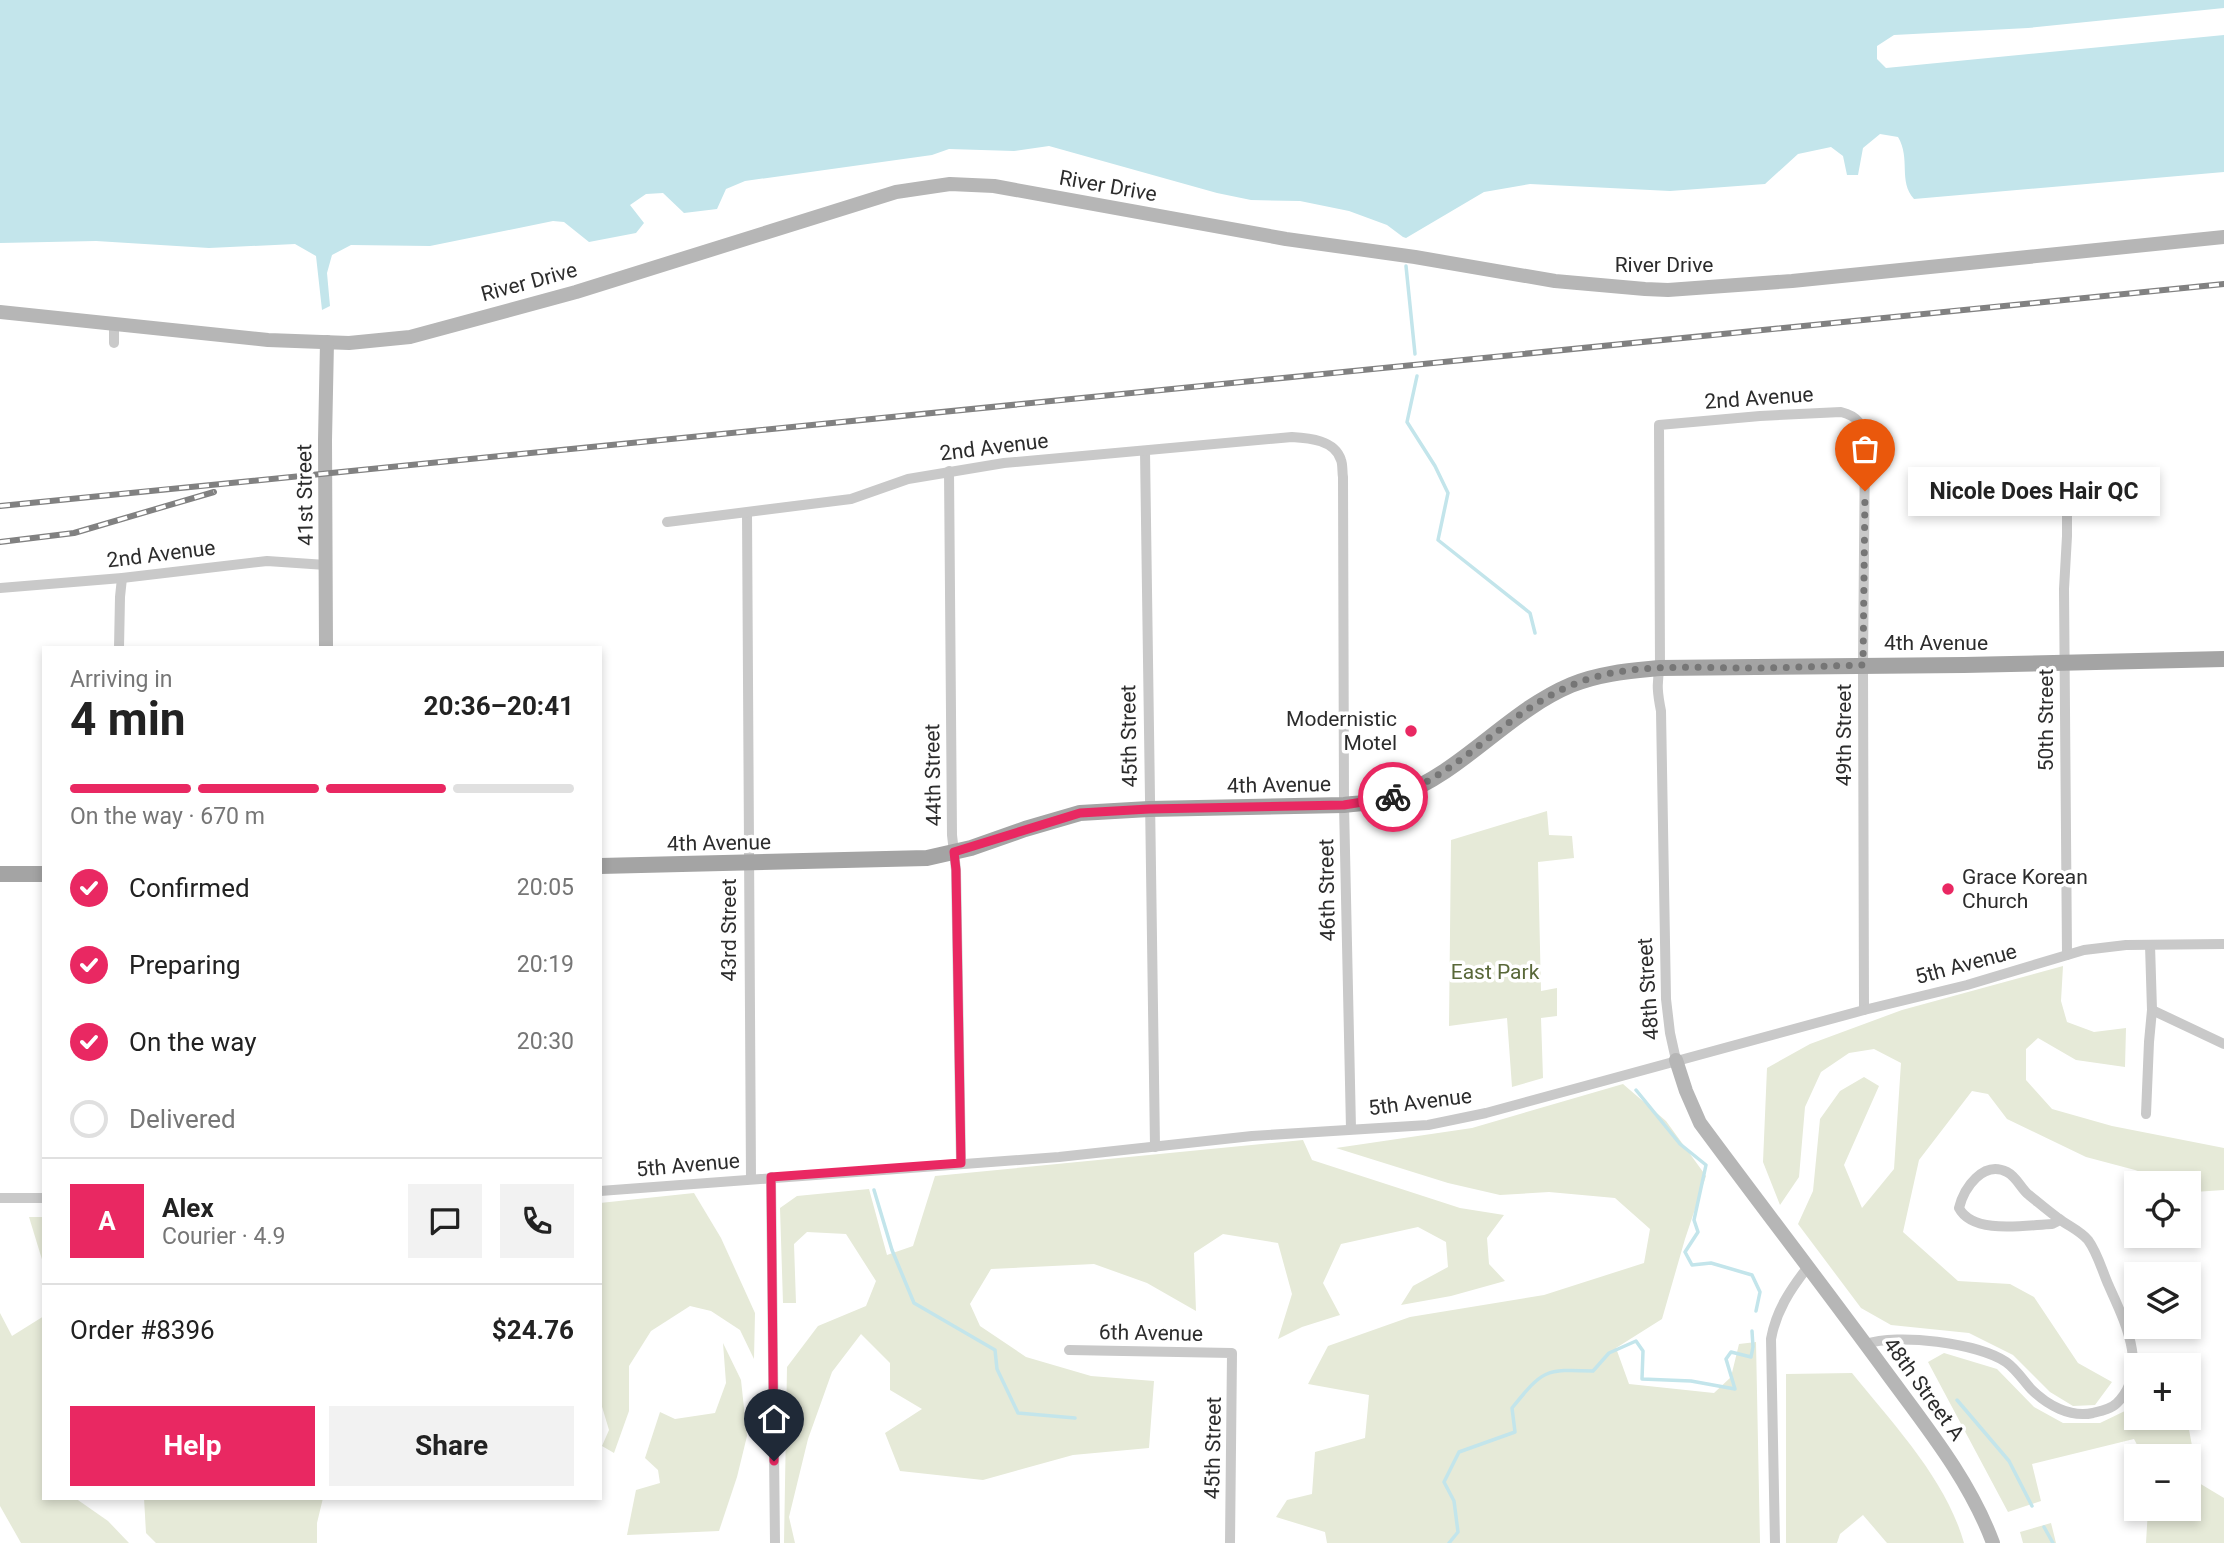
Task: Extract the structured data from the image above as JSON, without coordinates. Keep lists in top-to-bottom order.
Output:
{
  "streets": {
    "main road": ["4th Avenue"],
    "street": [
      "River Drive",
      "2nd Avenue",
      "41st Street",
      "50th Street",
      "49th Street",
      "45th Street",
      "44th Street",
      "46th Street",
      "43rd Street",
      "5th Avenue",
      "48th Street",
      "6th Avenue",
      "48th Street A"
    ]
  },
  "crossings": [
    ["River Drive", "41st Street"],
    ["2nd Avenue", "41st Street"],
    ["2nd Avenue", "49th Street"],
    ["2nd Avenue", "45th Street"],
    ["2nd Avenue", "44th Street"],
    ["2nd Avenue", "46th Street"],
    ["2nd Avenue", "43rd Street"],
    ["2nd Avenue", "48th Street"],
    ["4th Avenue", "50th Street"],
    ["4th Avenue", "49th Street"],
    ["4th Avenue", "45th Street"],
    ["4th Avenue", "44th Street"],
    ["4th Avenue", "46th Street"],
    ["4th Avenue", "43rd Street"],
    ["4th Avenue", "48th Street"],
    ["50th Street", "5th Avenue"],
    ["49th Street", "5th Avenue"],
    ["45th Street", "5th Avenue"],
    ["45th Street", "6th Avenue"],
    ["44th Street", "5th Avenue"],
    ["46th Street", "5th Avenue"],
    ["43rd Street", "5th Avenue"],
    ["5th Avenue", "48th Street"],
    ["48th Street", "48th Street A"]
  ],
  "parks": ["East Park"],
  "places": ["Nicole Does Hair QC", "Modernistic Motel", "Grace Korean Church"],
  "page": {
    "bubble": "Nicole Does Hair QC",
    "heading": ["4 min", "Arriving in", "20:36–20:41"],
    "panel": [
      "Alex",
      "Courier · 4.9",
      "Order #8396",
      "$24.76"
    ],
    "bar": "On the way · 670 m",
    "list": [
      ["Confirmed", "20:05"],
      ["Preparing", "20:19"],
      ["On the way", "20:30"],
      "Delivered"
    ],
    "map_buttons": ["+", "−"],
    "round": "A",
    "buttons": ["Help", "Share"]
  }
}
